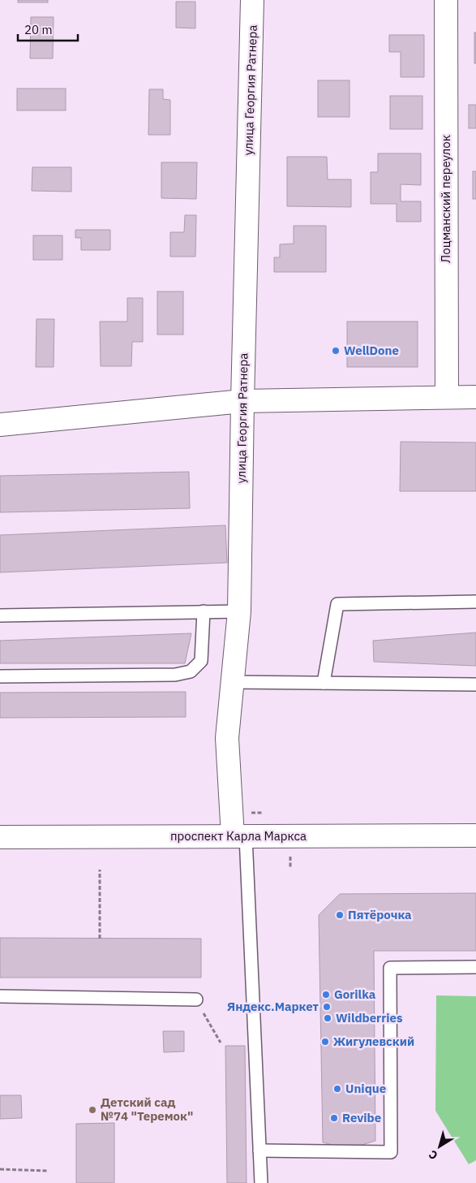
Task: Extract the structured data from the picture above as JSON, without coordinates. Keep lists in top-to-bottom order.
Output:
{
  "streets": {
    "street": ["улица Георгия Ратнера", "Лоцманский переулок", "проспект Карла Маркса"]
  },
  "crossings": [
    ["улица Георгия Ратнера", "проспект Карла Маркса"]
  ],
  "places": [
    "WellDone",
    "Пятёрочка",
    "Gorilka",
    "Яндекс.Маркет",
    "Wildberries",
    "Жигулевский",
    "Unique",
    "Детский сад №74 \"Теремок\"",
    "Revibe"
  ],
  "scale_bar": "20 m",
  "north": "bottom left"
}
